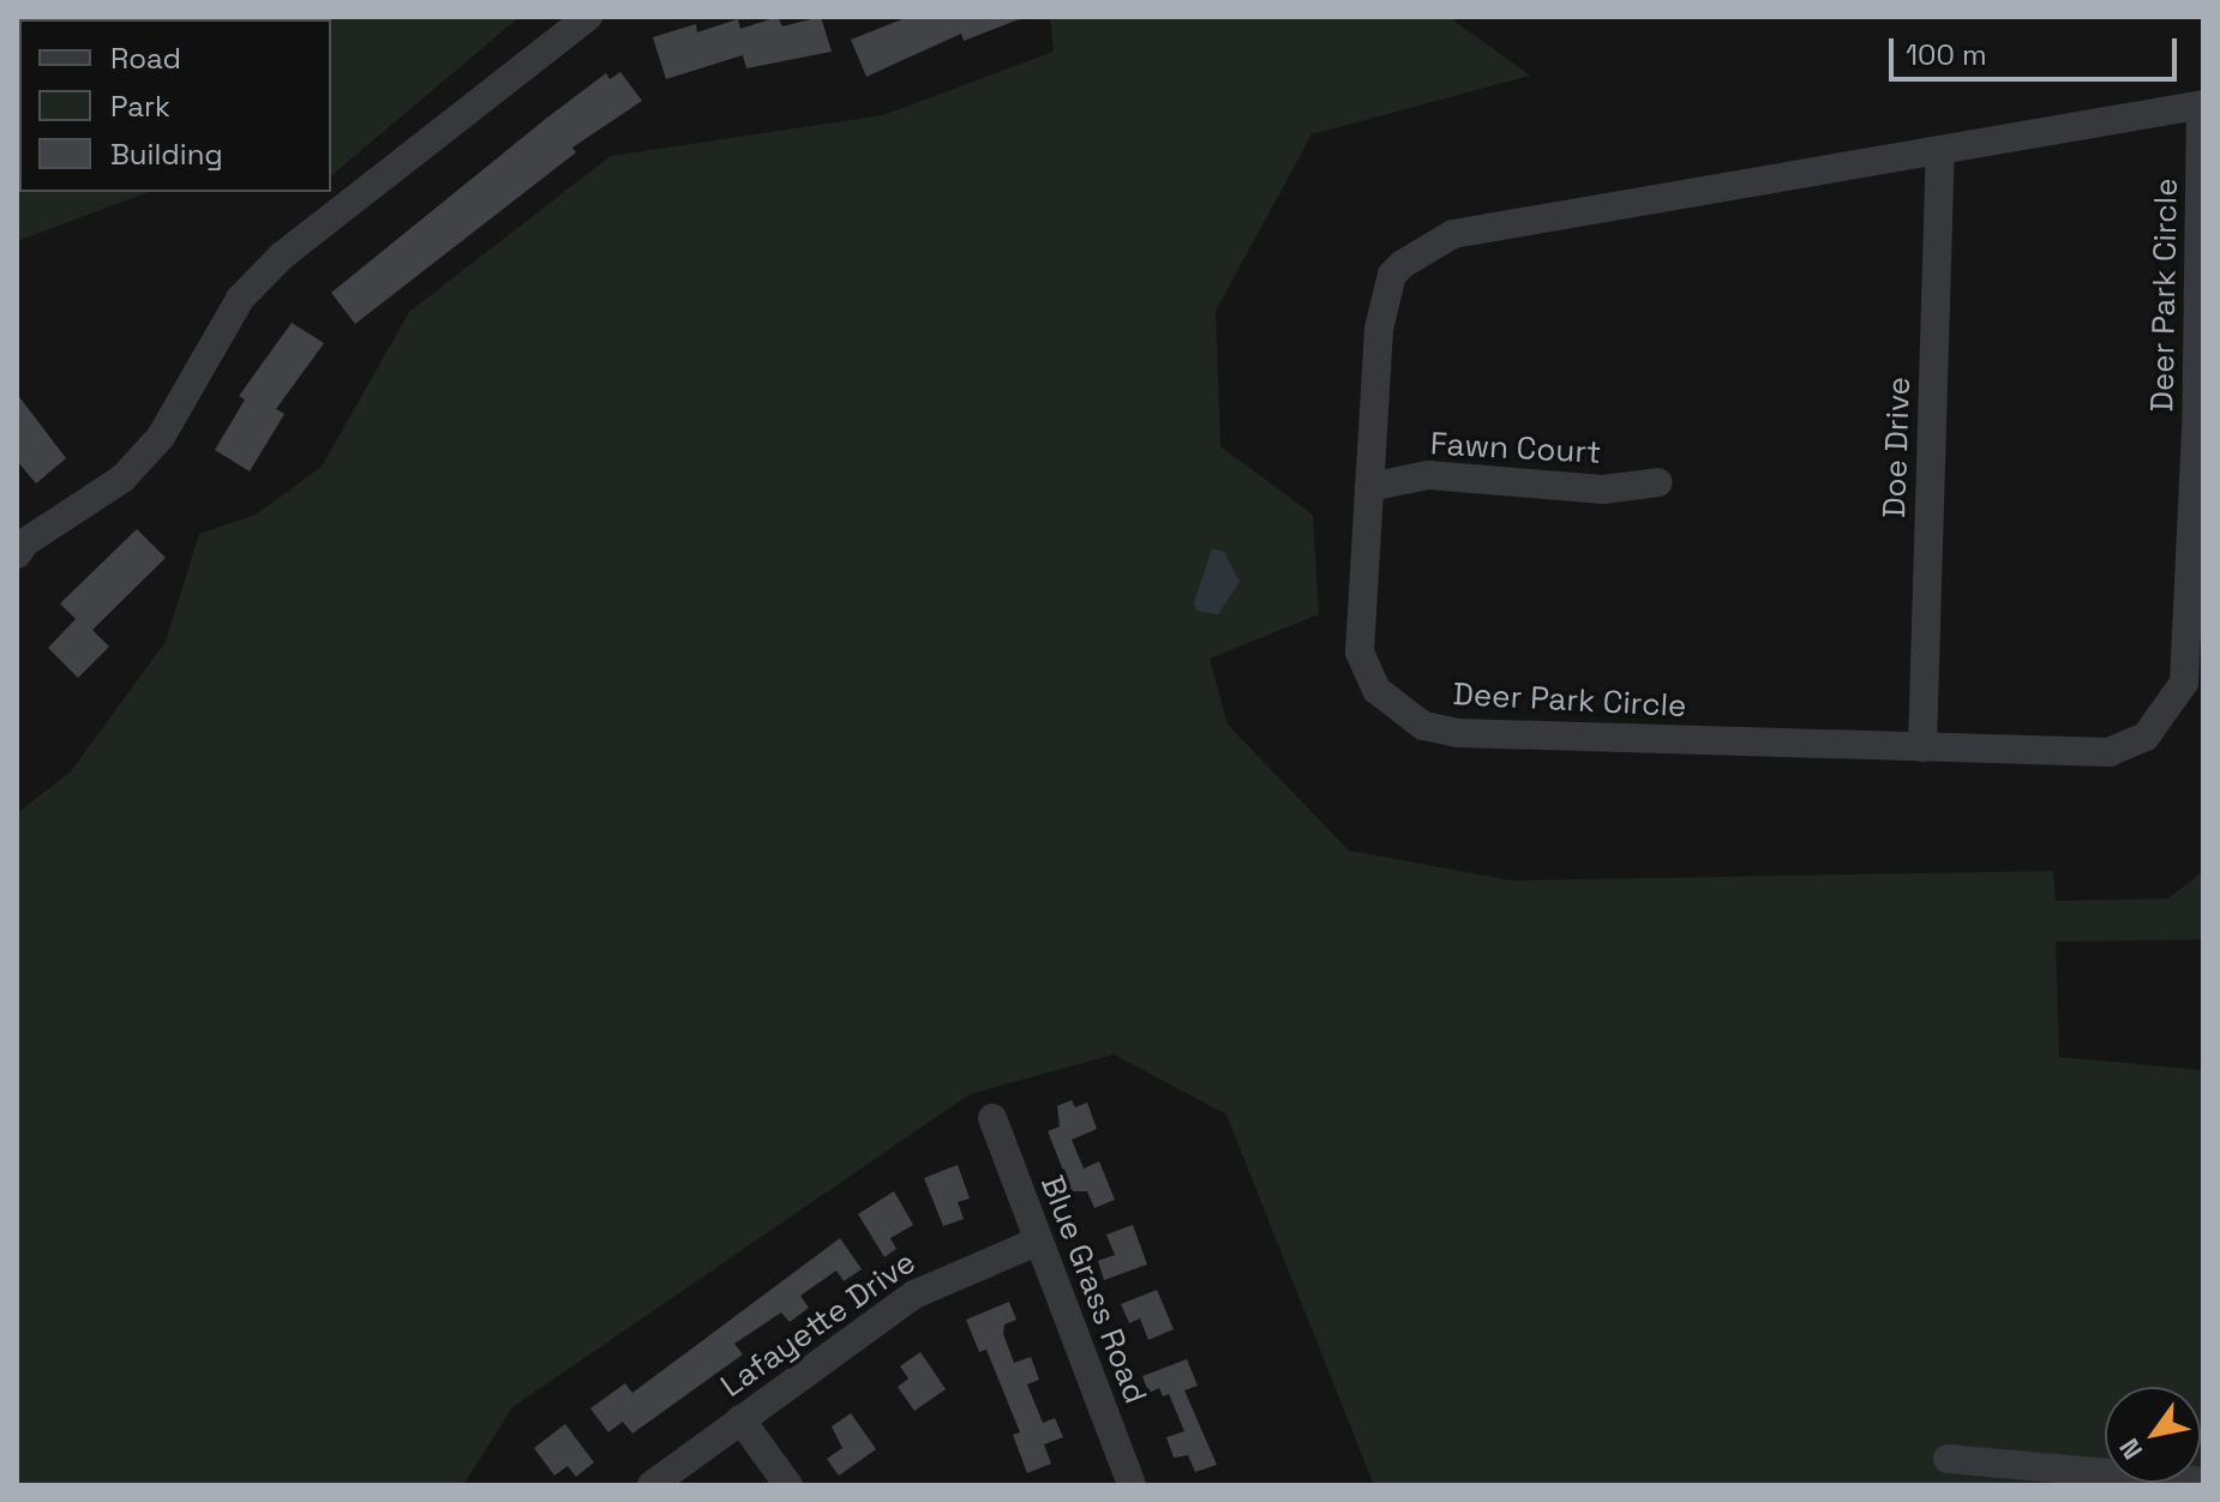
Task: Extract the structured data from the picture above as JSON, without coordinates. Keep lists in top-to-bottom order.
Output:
{
  "streets": {
    "street": [
      "Deer Park Circle",
      "Doe Drive",
      "Fawn Court",
      "Blue Grass Road",
      "Lafayette Drive"
    ]
  },
  "crossings": [
    ["Deer Park Circle", "Doe Drive"],
    ["Deer Park Circle", "Fawn Court"],
    ["Blue Grass Road", "Lafayette Drive"]
  ],
  "legend": ["Road", "Park", "Building"],
  "scale_bar": "100 m",
  "north": "bottom left"
}
